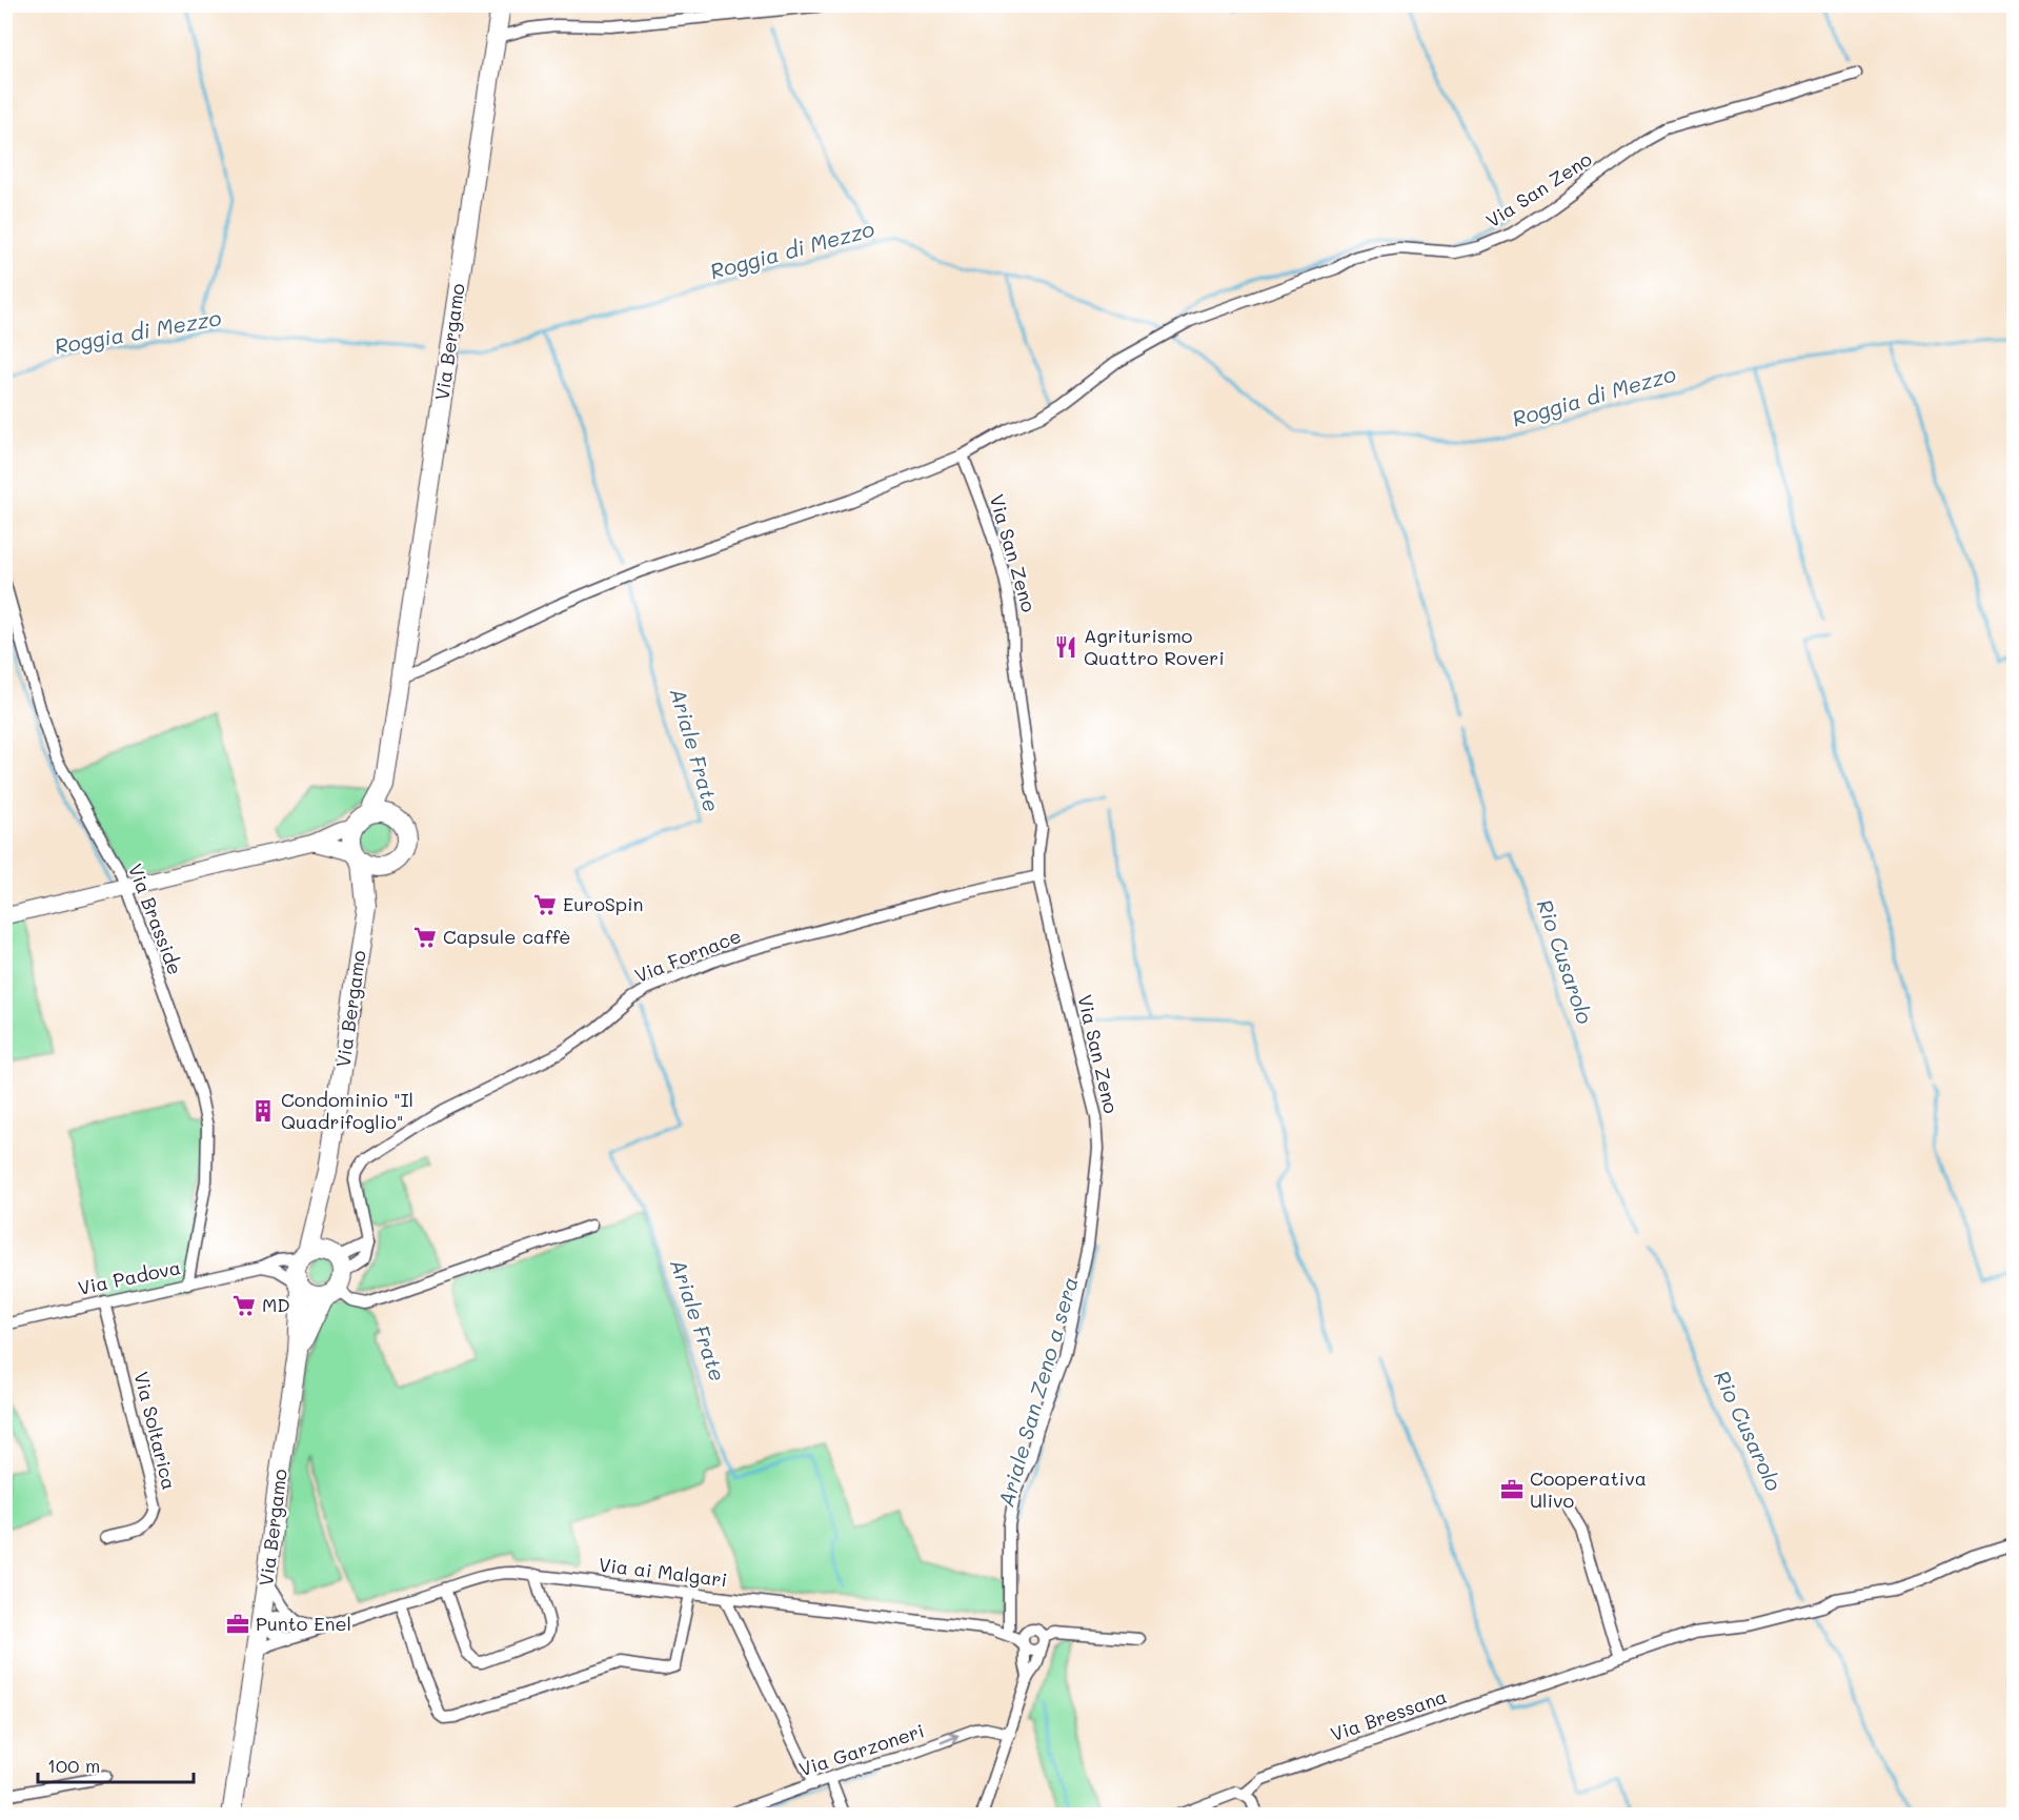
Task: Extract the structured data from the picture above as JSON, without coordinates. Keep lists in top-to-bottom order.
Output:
{
  "streets": {
    "main road": ["Via Bergamo"],
    "street": [
      "Via San Zeno",
      "Via Brasside",
      "Via Fornace",
      "Via Padova",
      "Via Soltarica",
      "Via ai Malgari",
      "Via Bressana",
      "Via Garzoneri"
    ]
  },
  "crossings": [
    ["Via San Zeno", "Via Fornace"],
    ["Via Bergamo", "Via Padova"],
    ["Via Bergamo", "Via ai Malgari"],
    ["Via Brasside", "Via Padova"],
    ["Via Padova", "Via Soltarica"]
  ],
  "one_way": ["Via Garzoneri"],
  "water": [
    "Roggia di Mezzo",
    "Ariale Frate",
    "Rio Cusarolo",
    "Ariale San Zeno a sera"
  ],
  "places": {
    "restaurant": ["Agriturismo Quattro Roveri"],
    "supermarket": ["EuroSpin", "Capsule caffè", "MD"],
    "building": ["Condominio \"Il Quadrifoglio\""],
    "office": ["Cooperativa Ulivo", "Punto Enel"]
  },
  "scale_bar": "100 m"
}
